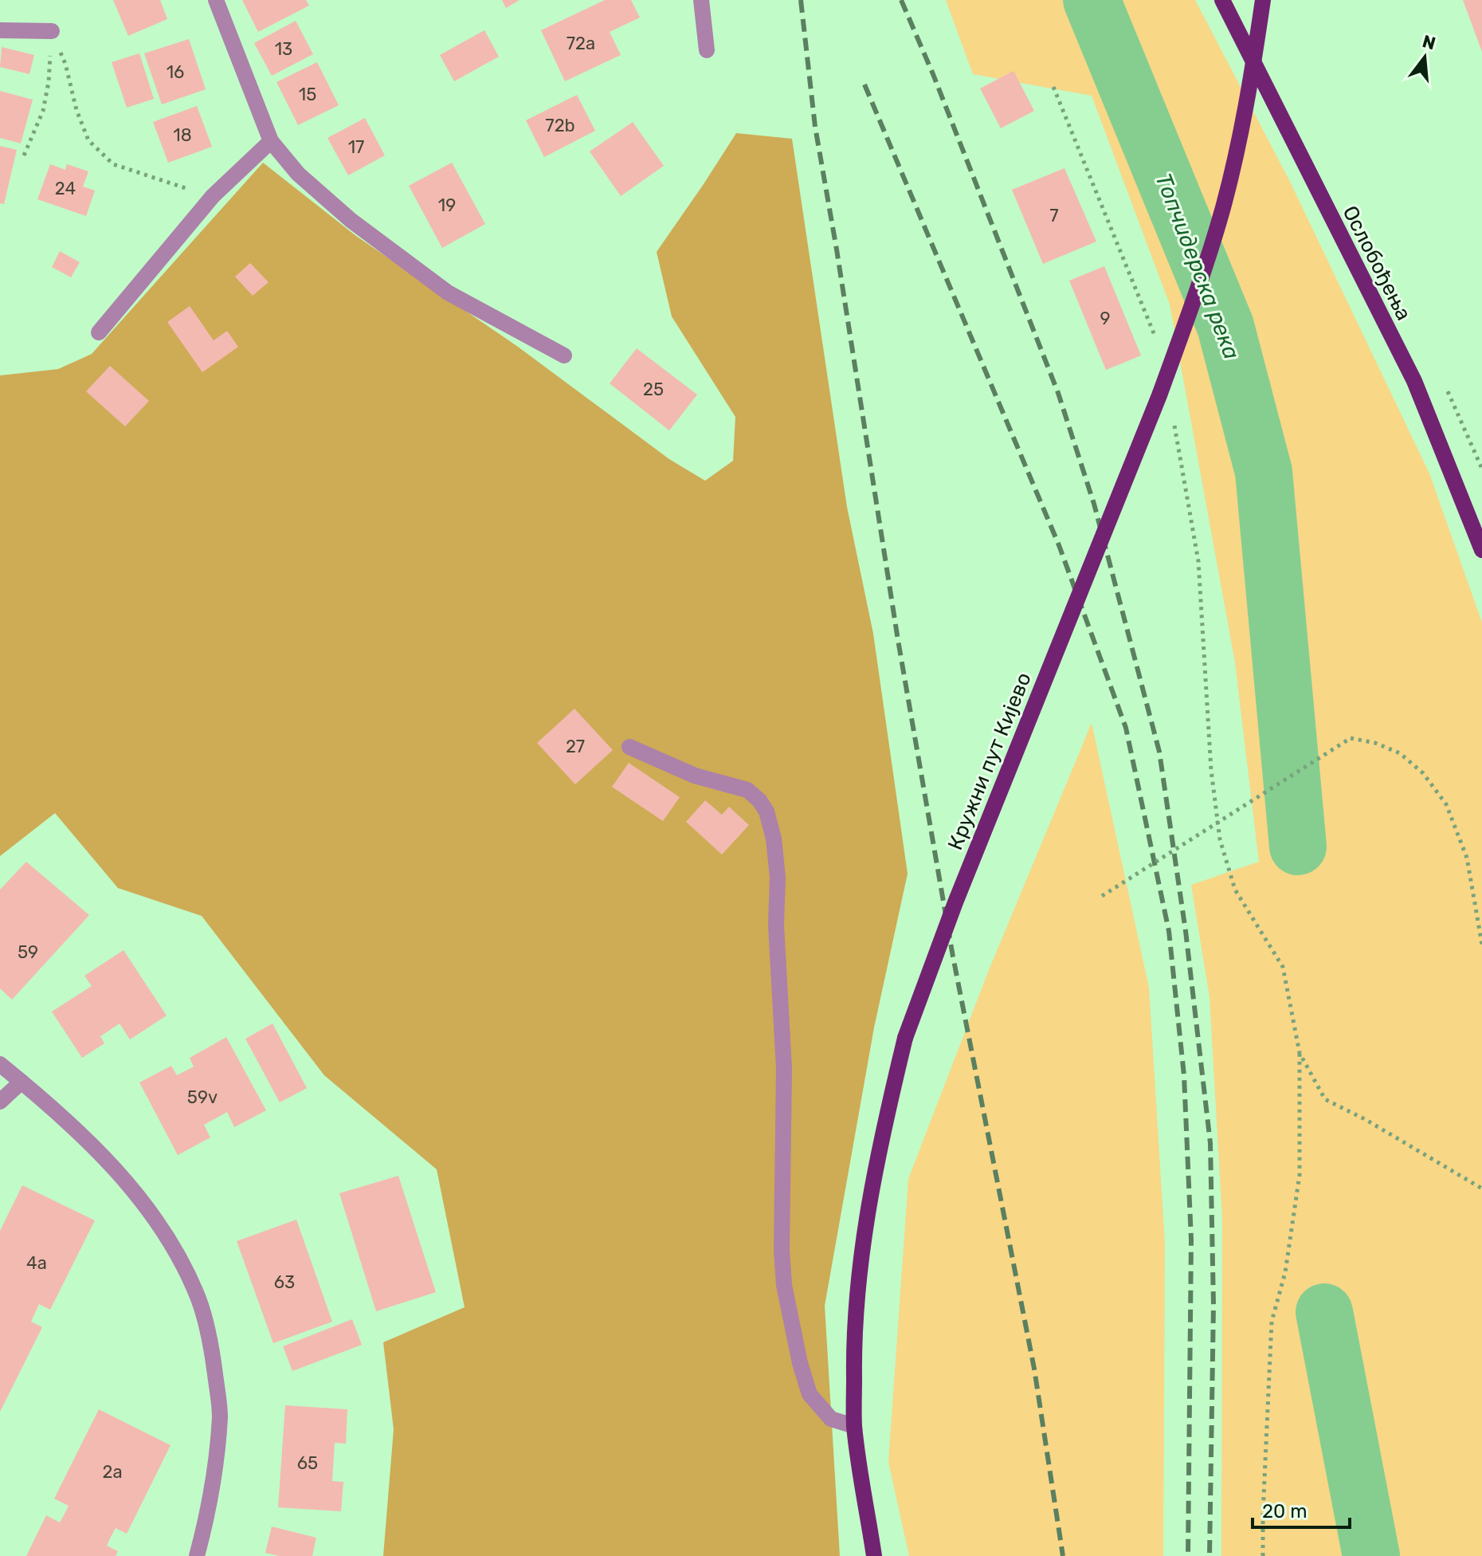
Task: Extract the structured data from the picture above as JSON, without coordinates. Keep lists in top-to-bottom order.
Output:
{
  "streets": {
    "main road": ["Ослобођења", "Кружни пут Кијево"]
  },
  "water": ["Топчидерска река"],
  "house_numbers": [
    "72a",
    "13",
    "16",
    "15",
    "72b",
    "18",
    "17",
    "24",
    "19",
    "7",
    "9",
    "25",
    "27",
    "59",
    "59v",
    "4a",
    "63",
    "65",
    "2a"
  ],
  "scale_bar": "20 m",
  "north": "top"
}
